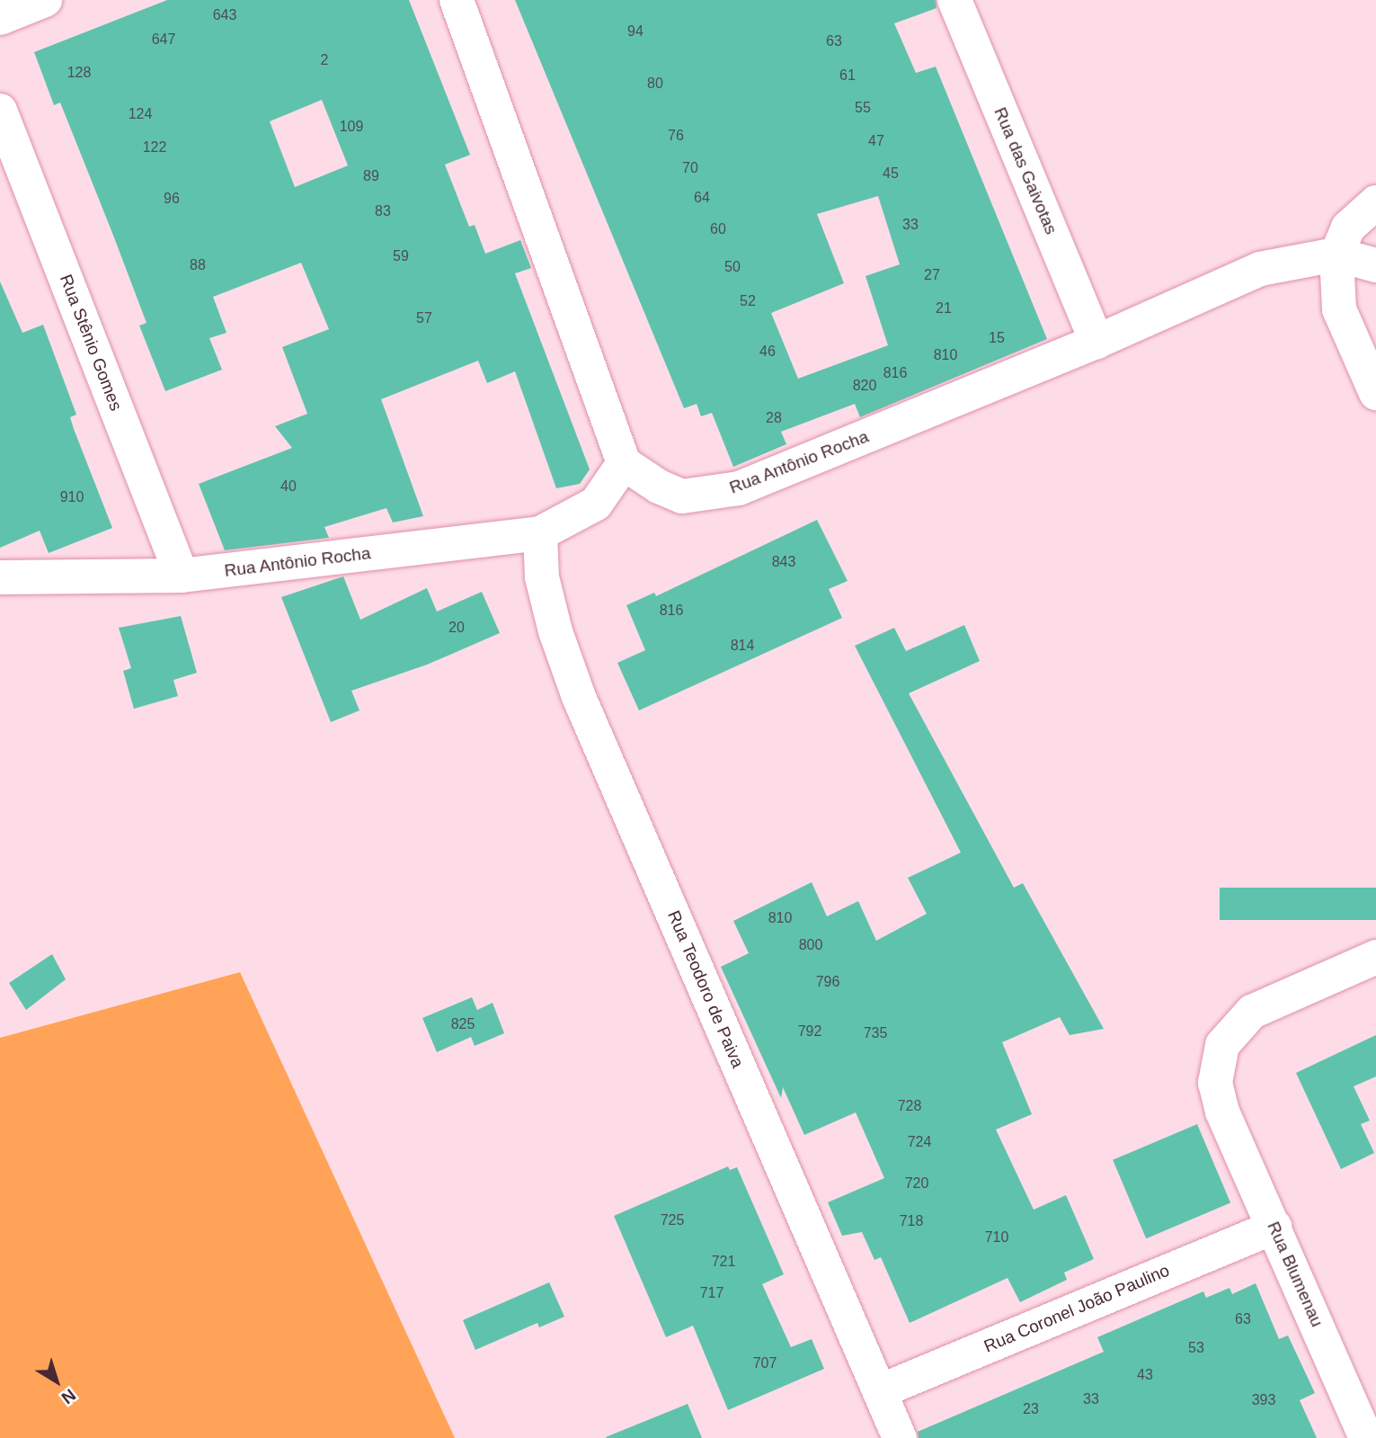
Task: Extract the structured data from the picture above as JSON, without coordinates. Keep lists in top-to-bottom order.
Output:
{
  "streets": {
    "street": [
      "Rua das Gaivotas",
      "Rua Stênio Gomes",
      "Rua Antônio Rocha",
      "Rua Teodoro de Paiva",
      "Rua Blumenau",
      "Rua Coronel João Paulino"
    ]
  },
  "crossings": [
    ["Rua das Gaivotas", "Rua Antônio Rocha"],
    ["Rua Stênio Gomes", "Rua Antônio Rocha"],
    ["Rua Antônio Rocha", "Rua Teodoro de Paiva"],
    ["Rua Teodoro de Paiva", "Rua Coronel João Paulino"],
    ["Rua Blumenau", "Rua Coronel João Paulino"]
  ],
  "house_numbers": [
    "643",
    "94",
    "647",
    "63",
    "2",
    "128",
    "61",
    "80",
    "55",
    "124",
    "109",
    "76",
    "47",
    "122",
    "70",
    "45",
    "89",
    "64",
    "96",
    "83",
    "33",
    "60",
    "59",
    "88",
    "50",
    "27",
    "52",
    "21",
    "57",
    "15",
    "46",
    "810",
    "816",
    "820",
    "28",
    "40",
    "910",
    "843",
    "816",
    "20",
    "814",
    "810",
    "800",
    "796",
    "825",
    "792",
    "735",
    "728",
    "724",
    "720",
    "725",
    "718",
    "710",
    "721",
    "717",
    "63",
    "53",
    "707",
    "43",
    "33",
    "393",
    "23"
  ],
  "north": "bottom right"
}
